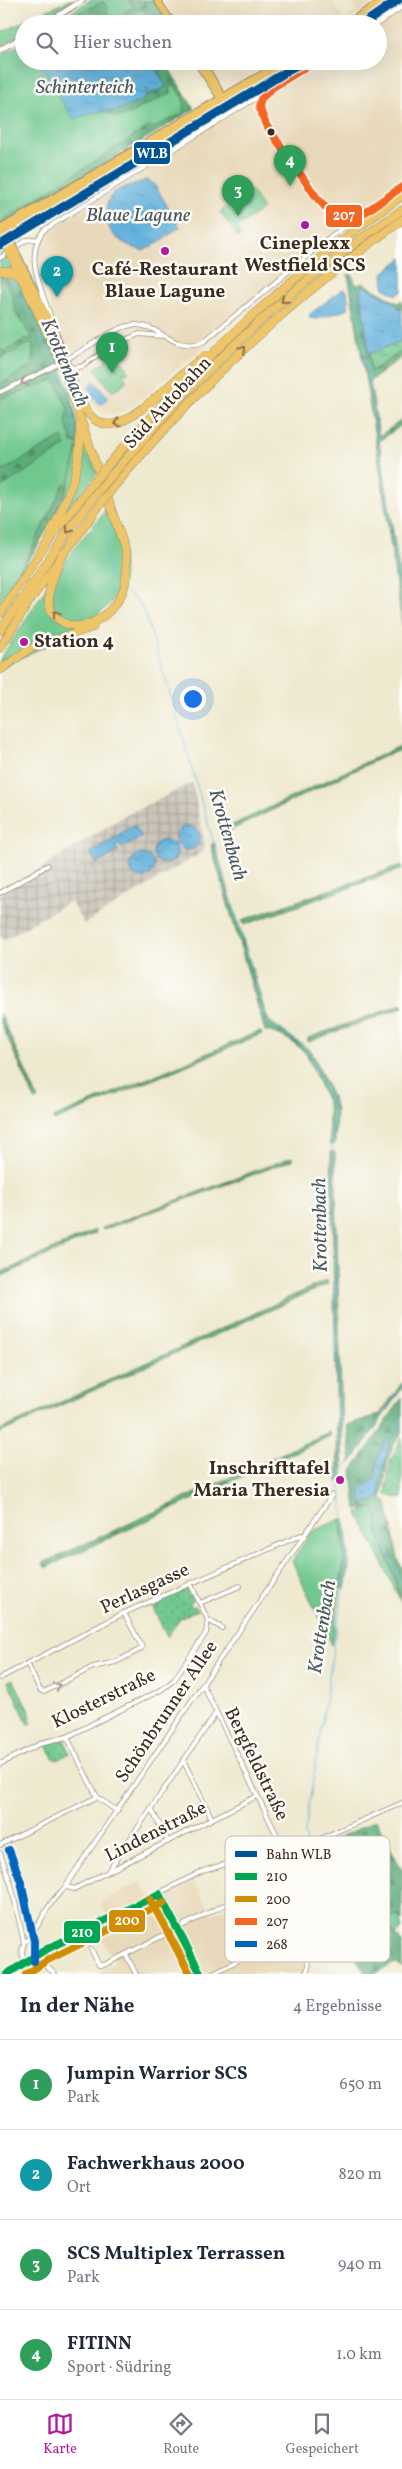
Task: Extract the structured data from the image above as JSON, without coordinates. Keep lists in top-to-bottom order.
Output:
{
  "streets": {
    "highway": ["Süd Autobahn"],
    "street": [
      "Perlasgasse",
      "Klosterstraße",
      "Schönbrunner Allee",
      "Bergfeldstraße",
      "Lindenstraße"
    ]
  },
  "crossings": [
    ["Perlasgasse", "Schönbrunner Allee"],
    ["Schönbrunner Allee", "Bergfeldstraße"],
    ["Schönbrunner Allee", "Lindenstraße"],
    ["Bergfeldstraße", "Lindenstraße"]
  ],
  "water": ["Schinterteich", "Blaue Lagune", "Krottenbach"],
  "places": [
    "Cineplexx Westfield SCS",
    "Café-Restaurant Blaue Lagune",
    "Station 4",
    "Inschrifttafel Maria Theresia"
  ],
  "lines": [
    "rail line WLB",
    "transit line 207",
    "transit line 268",
    "transit line 210",
    "transit line 200"
  ],
  "legend": [
    "Bahn WLB",
    "210",
    "200",
    "207",
    "268"
  ],
  "page": {
    "search": "Hier suchen",
    "pins": [
      "4",
      "3",
      "2",
      "1"
    ],
    "heading": ["In der Nähe", "4 Ergebnisse"],
    "list": [
      {
        "mark": "1",
        "name": "Jumpin Warrior SCS",
        "note": "Park",
        "value": "650 m"
      },
      {
        "mark": "2",
        "name": "Fachwerkhaus 2000",
        "note": "Ort",
        "value": "820 m"
      },
      {
        "mark": "3",
        "name": "SCS Multiplex Terrassen",
        "note": "Park",
        "value": "940 m"
      },
      {
        "mark": "4",
        "name": "FITINN",
        "note": "Sport · Südring",
        "value": "1.0 km"
      }
    ],
    "nav": ["Karte", "Route", "Gespeichert"]
  }
}
